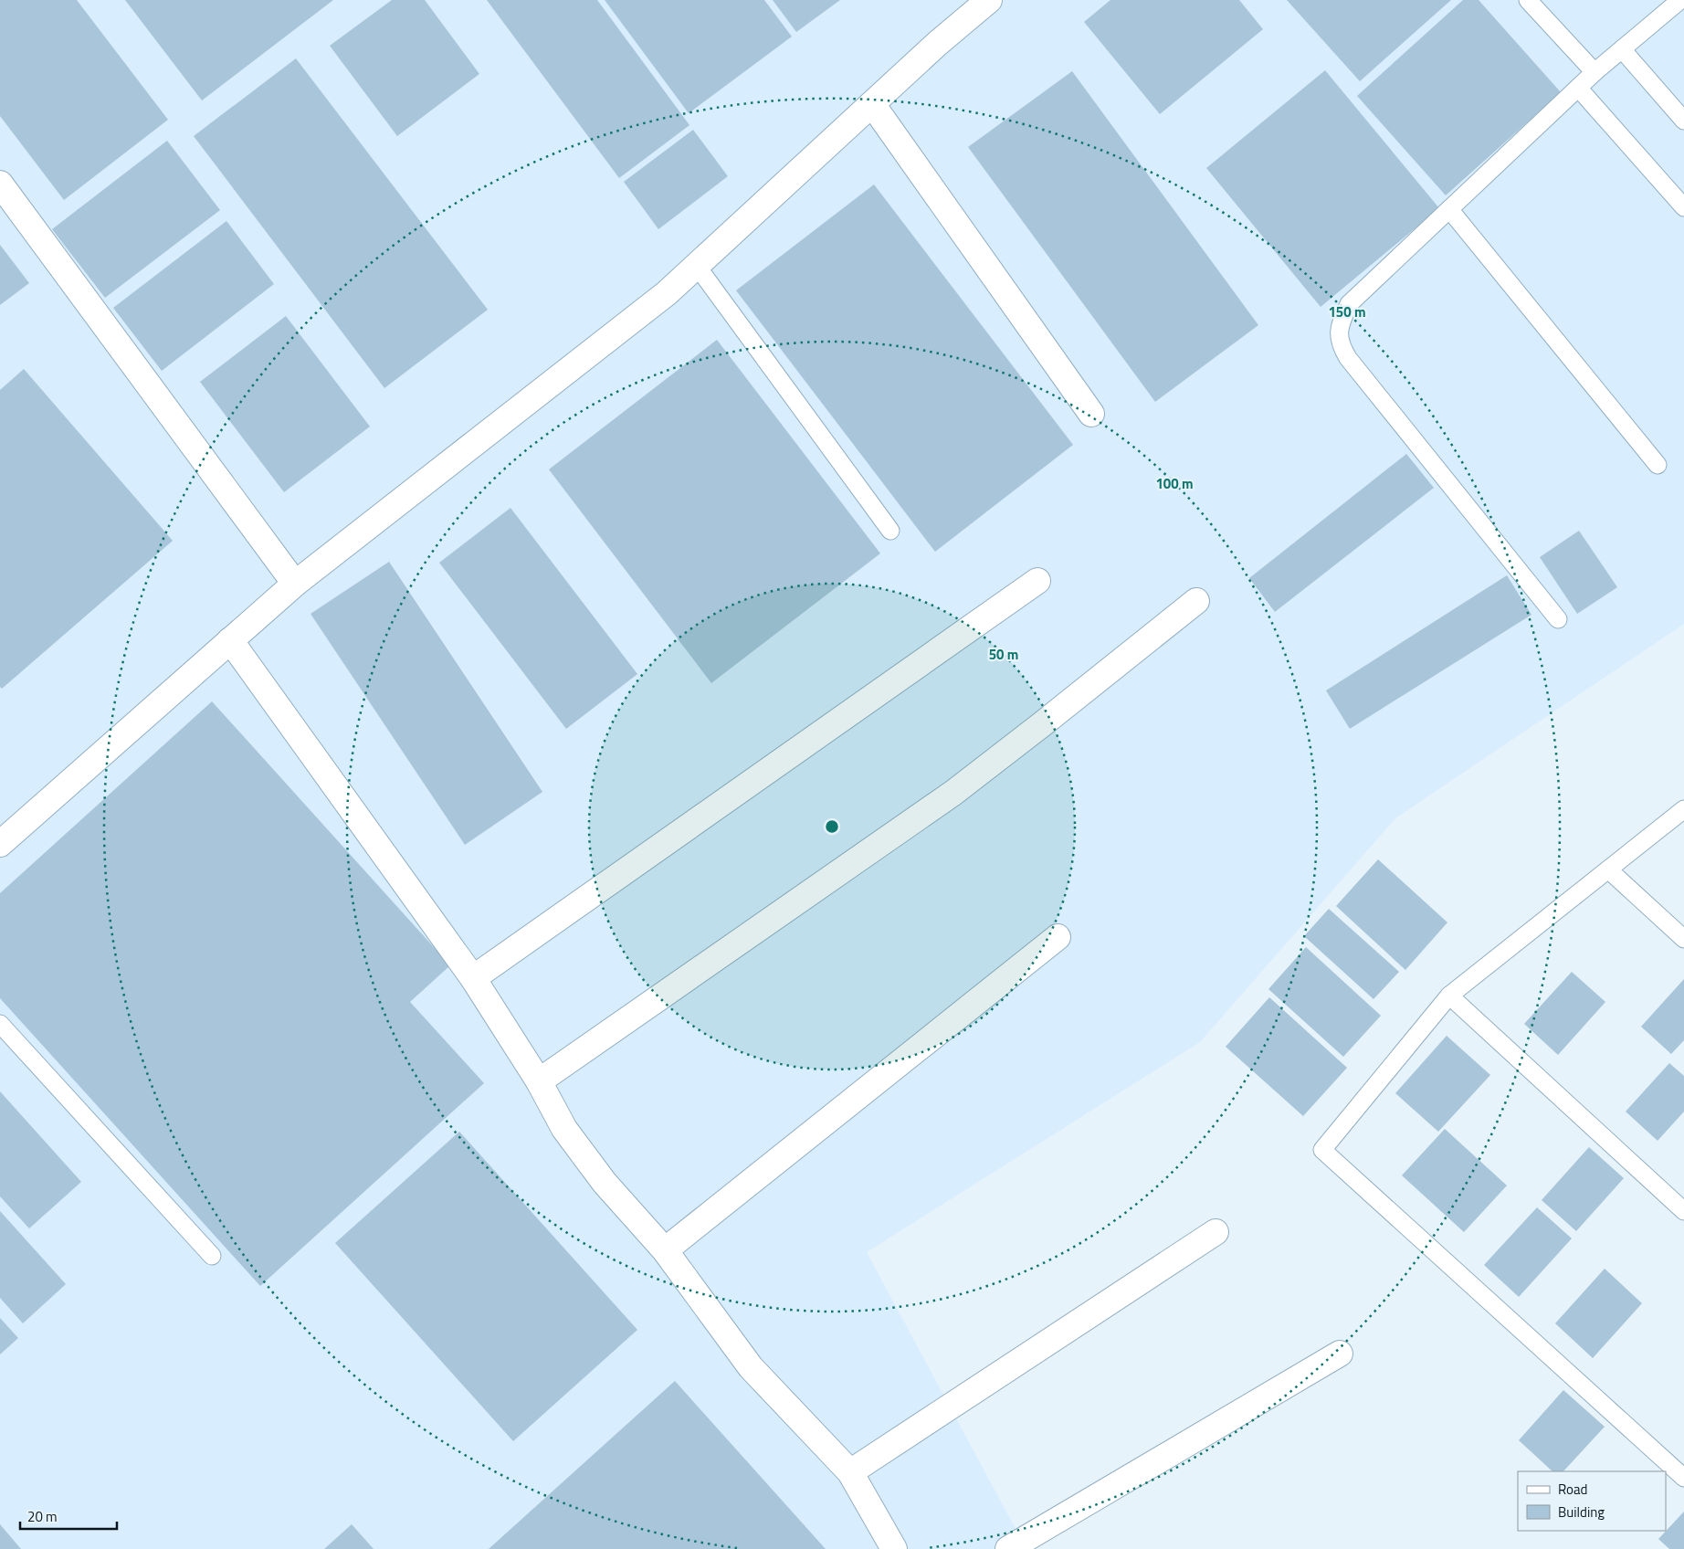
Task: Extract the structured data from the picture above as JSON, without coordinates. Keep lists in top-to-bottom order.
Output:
{
  "legend": ["Road", "Building"],
  "scale_bar": "20 m",
  "rings": ["150 m", "100 m", "50 m"]
}
